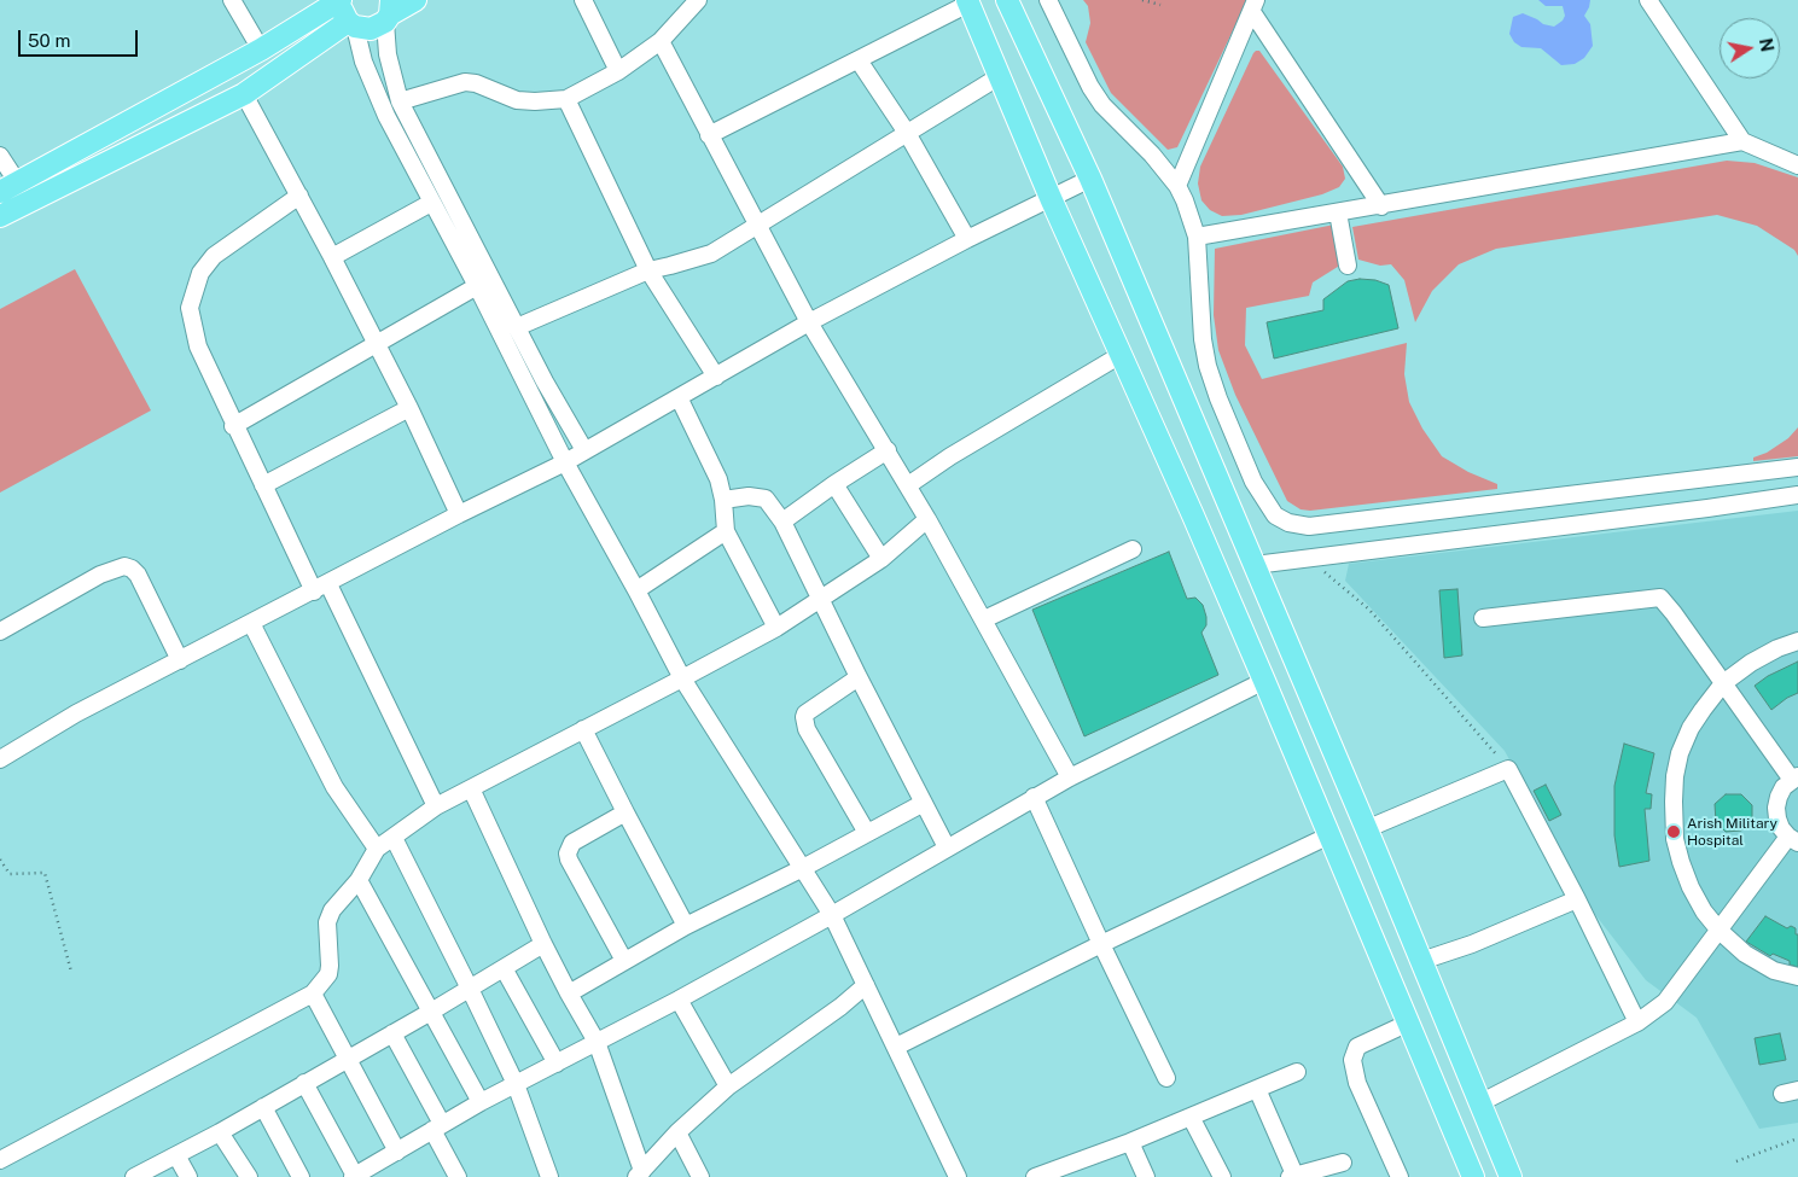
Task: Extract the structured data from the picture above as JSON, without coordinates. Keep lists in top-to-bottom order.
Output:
{
  "places": ["Arish Military Hospital"],
  "scale_bar": "50 m",
  "north": "right"
}
